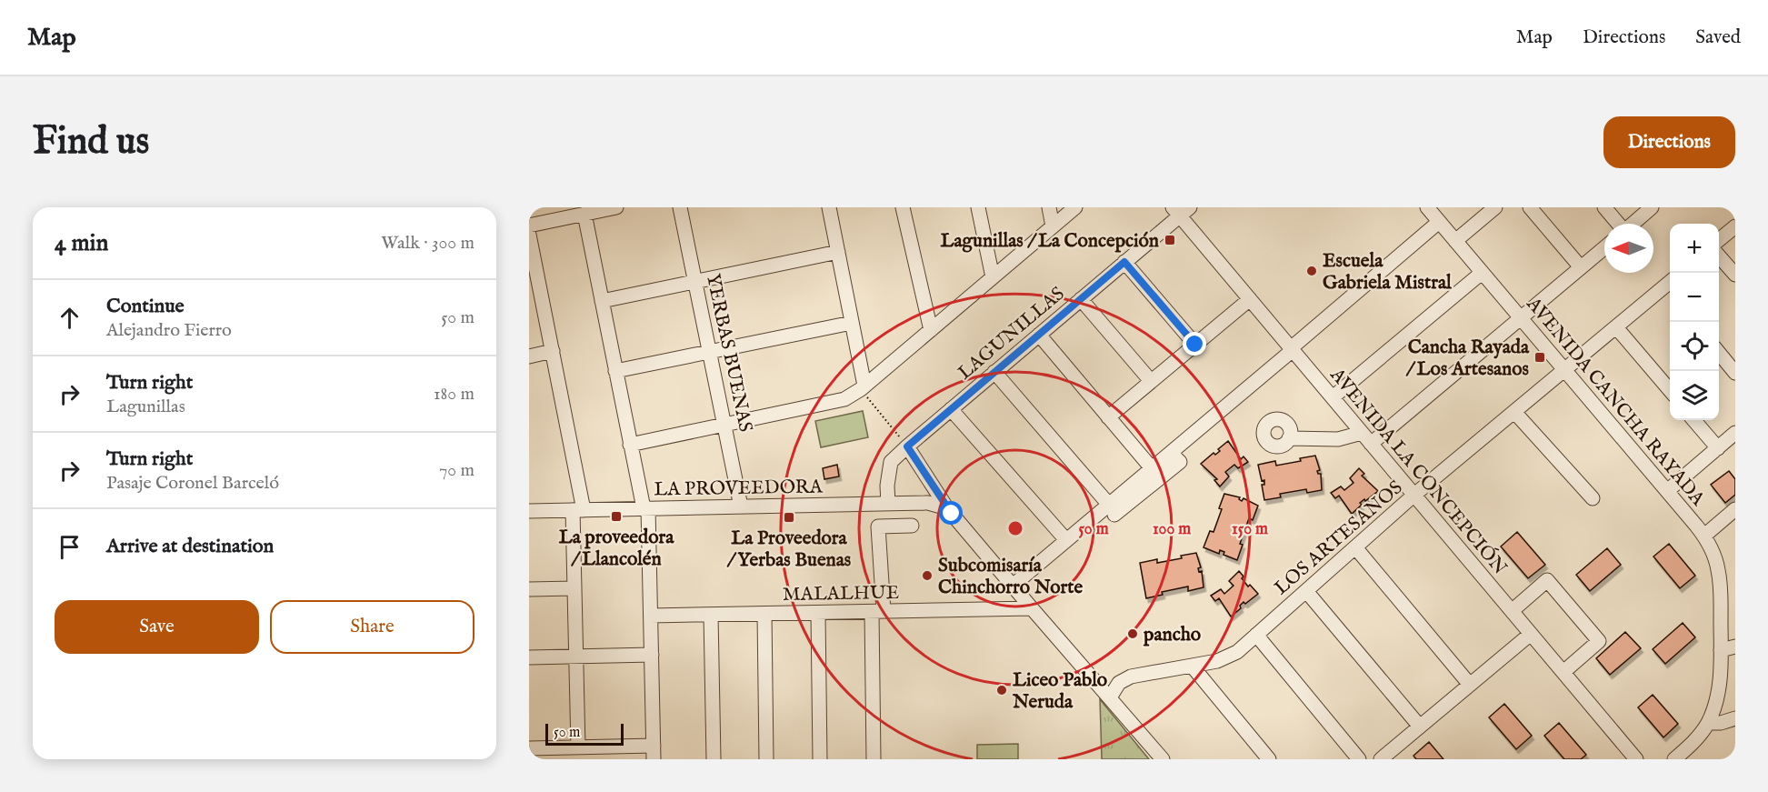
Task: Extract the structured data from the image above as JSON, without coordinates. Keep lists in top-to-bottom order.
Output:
{
  "streets": {
    "street": [
      "LAGUNILLAS",
      "YERBAS BUENAS",
      "AVENIDA CANCHA RAYADA",
      "AVENIDA LA CONCEPCIÓN",
      "LA PROVEEDORA",
      "LOS ARTESANOS",
      "MALALHUE"
    ]
  },
  "crossings": [
    ["LAGUNILLAS", "AVENIDA LA CONCEPCIÓN"],
    ["LAGUNILLAS", "LA PROVEEDORA"],
    ["YERBAS BUENAS", "LA PROVEEDORA"],
    ["AVENIDA CANCHA RAYADA", "LOS ARTESANOS"],
    ["AVENIDA LA CONCEPCIÓN", "LOS ARTESANOS"]
  ],
  "places": {
    "transit": [
      "Lagunillas / La Concepción",
      "Cancha Rayada / Los Artesanos",
      "La proveedora / Llancolén",
      "La Proveedora / Yerbas Buenas"
    ],
    "other": [
      "Escuela Gabriela Mistral",
      "Subcomisaría Chinchorro Norte",
      "pancho",
      "Liceo Pablo Neruda"
    ]
  },
  "scale_bar": "50 m",
  "north": "left",
  "page": {
    "header": "Map",
    "nav": ["Map", "Directions", "Saved"],
    "buttons": [
      "Directions",
      ["Save", "Share"]
    ],
    "title": "Find us",
    "heading": ["4 min", "Walk · 300 m"],
    "map_buttons": ["+", "−"],
    "list": [
      ["Continue", "Alejandro Fierro", "50 m"],
      ["Turn right", "Lagunillas", "180 m"],
      ["Turn right", "Pasaje Coronel Barceló", "70 m"],
      "Arrive at destination"
    ],
    "scale": "50 m"
  },
  "rings": ["50 m", "100 m", "150 m"]
}
